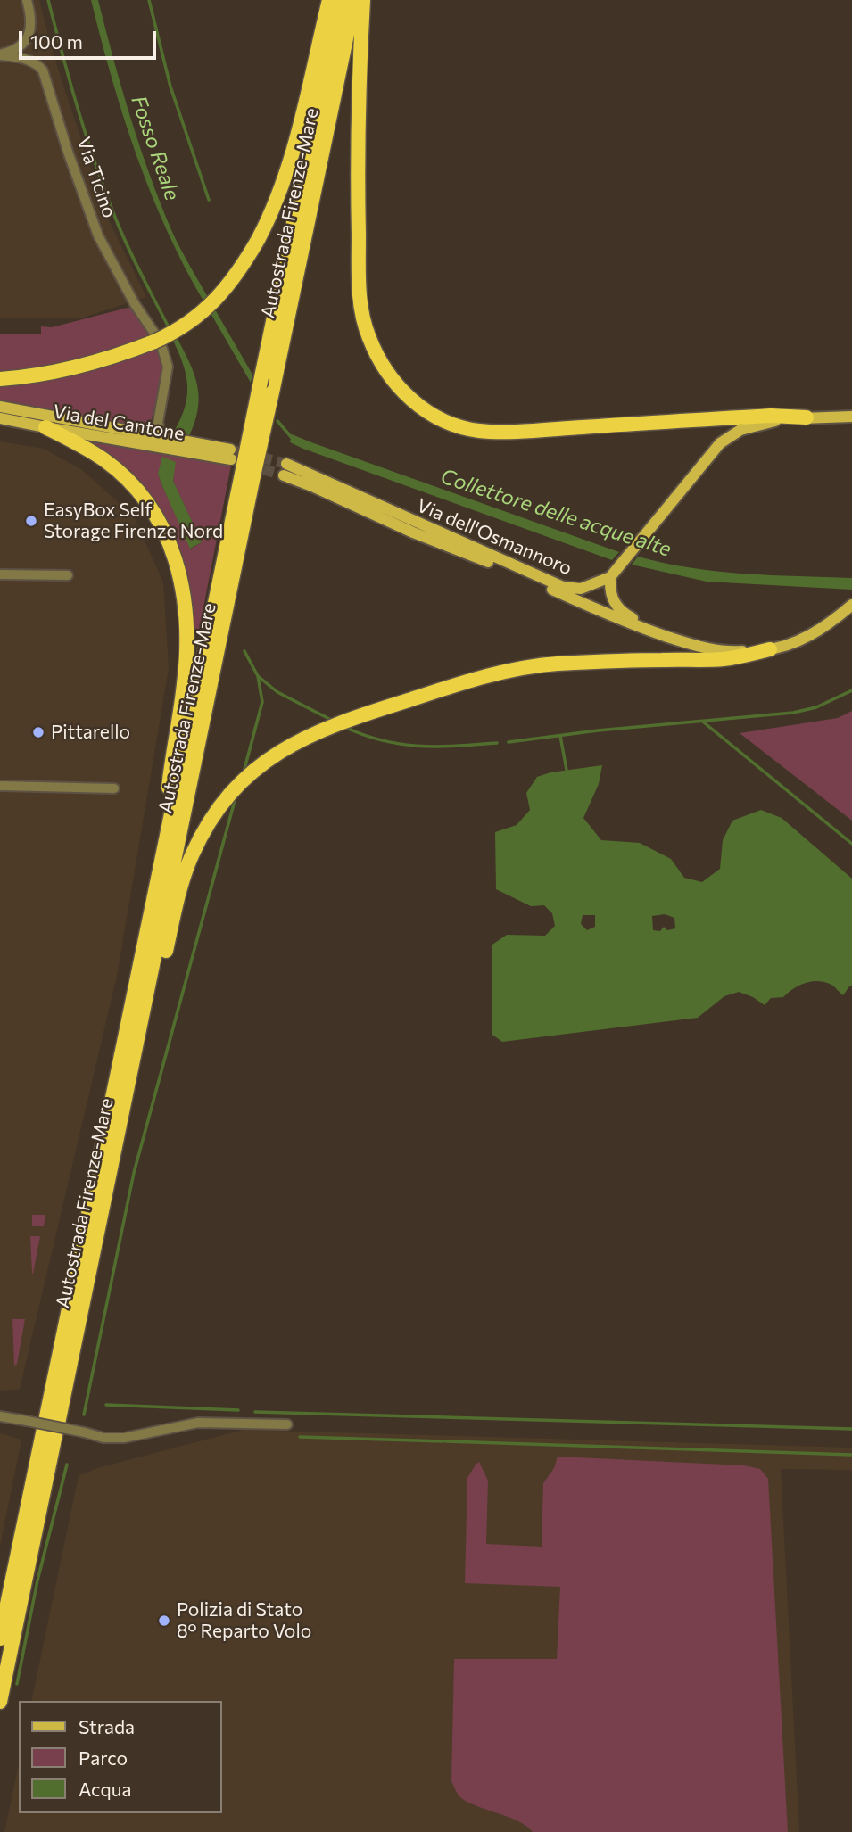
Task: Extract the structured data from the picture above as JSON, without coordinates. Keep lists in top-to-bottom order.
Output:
{
  "streets": {
    "highway": ["Autostrada Firenze-Mare"],
    "main road": ["Via del Cantone", "Via dell'Osmannoro"],
    "street": ["Via Ticino"]
  },
  "crossings": [
    ["Via Ticino", "Via del Cantone"]
  ],
  "water": ["Fosso Reale", "Collettore delle acque alte"],
  "places": ["EasyBox Self Storage Firenze Nord", "Pittarello", "Polizia di Stato 8° Reparto Volo"],
  "legend": ["Strada", "Parco", "Acqua"],
  "scale_bar": "100 m"
}
